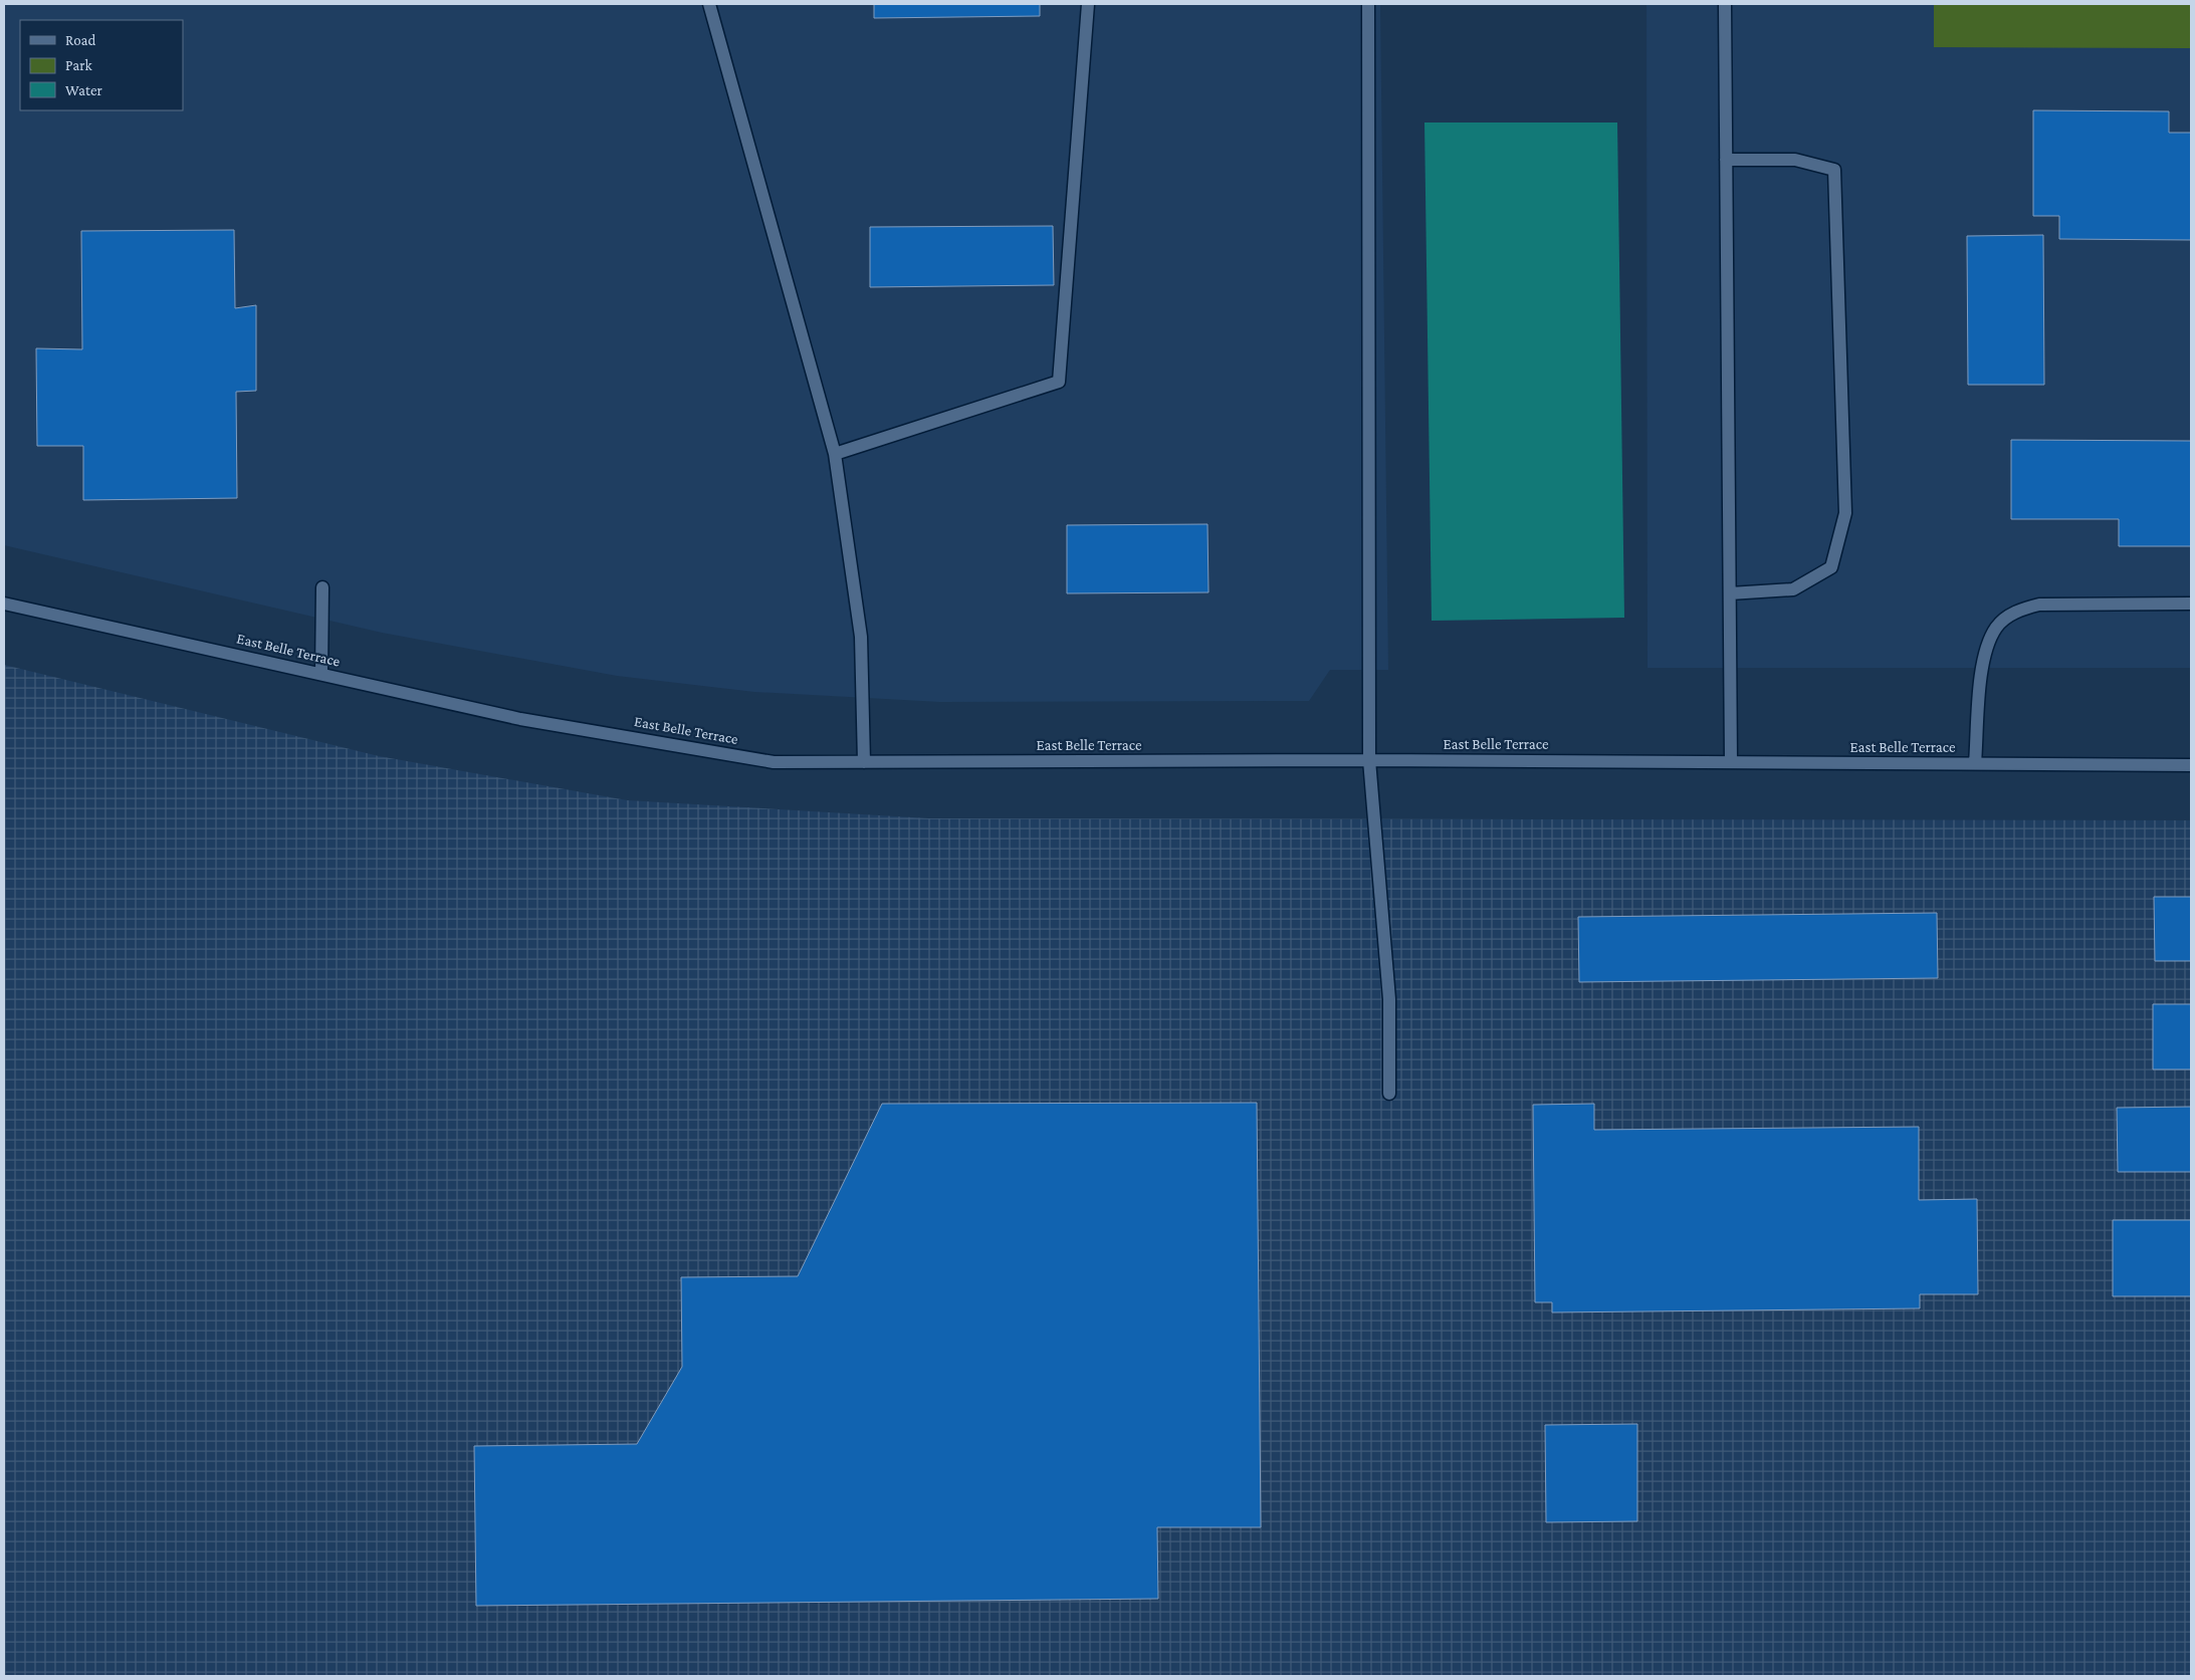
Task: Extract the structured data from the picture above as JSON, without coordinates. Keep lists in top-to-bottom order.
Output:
{
  "streets": {
    "street": ["East Belle Terrace"]
  },
  "legend": ["Road", "Park", "Water"]
}
